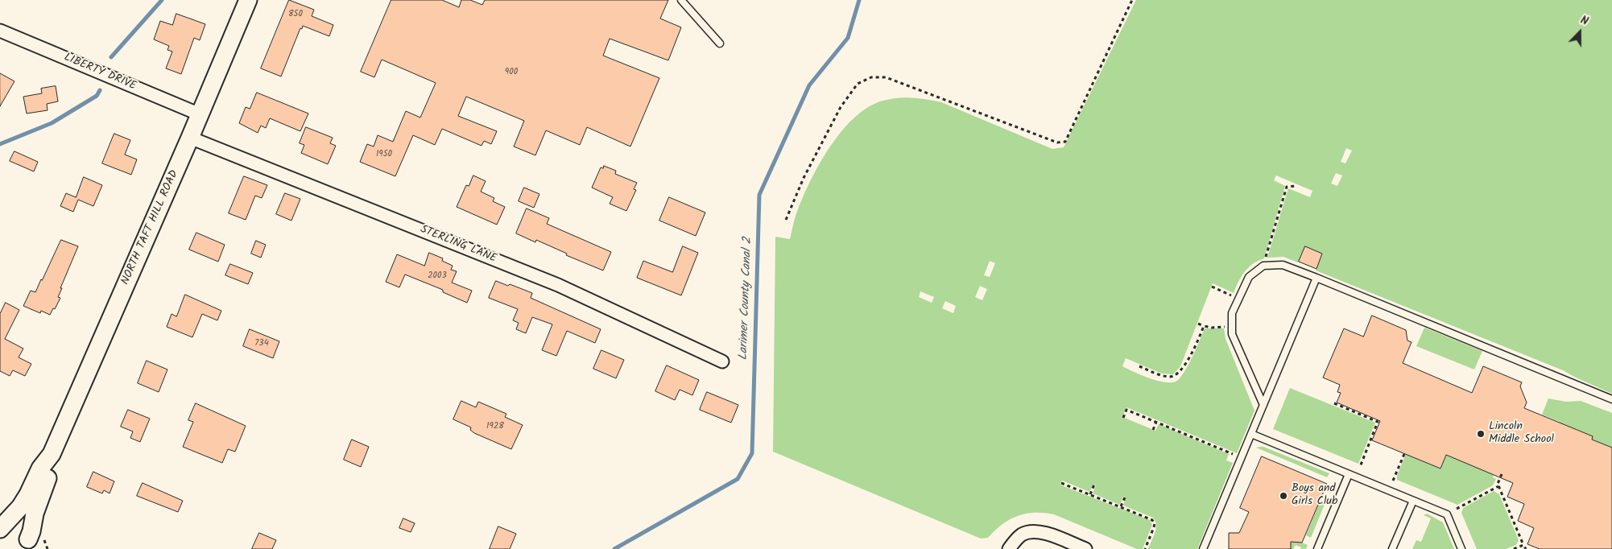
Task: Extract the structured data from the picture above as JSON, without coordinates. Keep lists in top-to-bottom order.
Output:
{
  "streets": {
    "main road": ["NORTH TAFT HILL ROAD"],
    "street": ["LIBERTY DRIVE", "STERLING LANE"]
  },
  "crossings": [
    ["LIBERTY DRIVE", "NORTH TAFT HILL ROAD"],
    ["NORTH TAFT HILL ROAD", "STERLING LANE"]
  ],
  "water": ["Larimer County Canal 2"],
  "places": ["Lincoln Middle School", "Boys and Girls Club"],
  "house_numbers": [
    "850",
    "900",
    "1950",
    "2003",
    "734",
    "1928"
  ],
  "north": "top"
}
